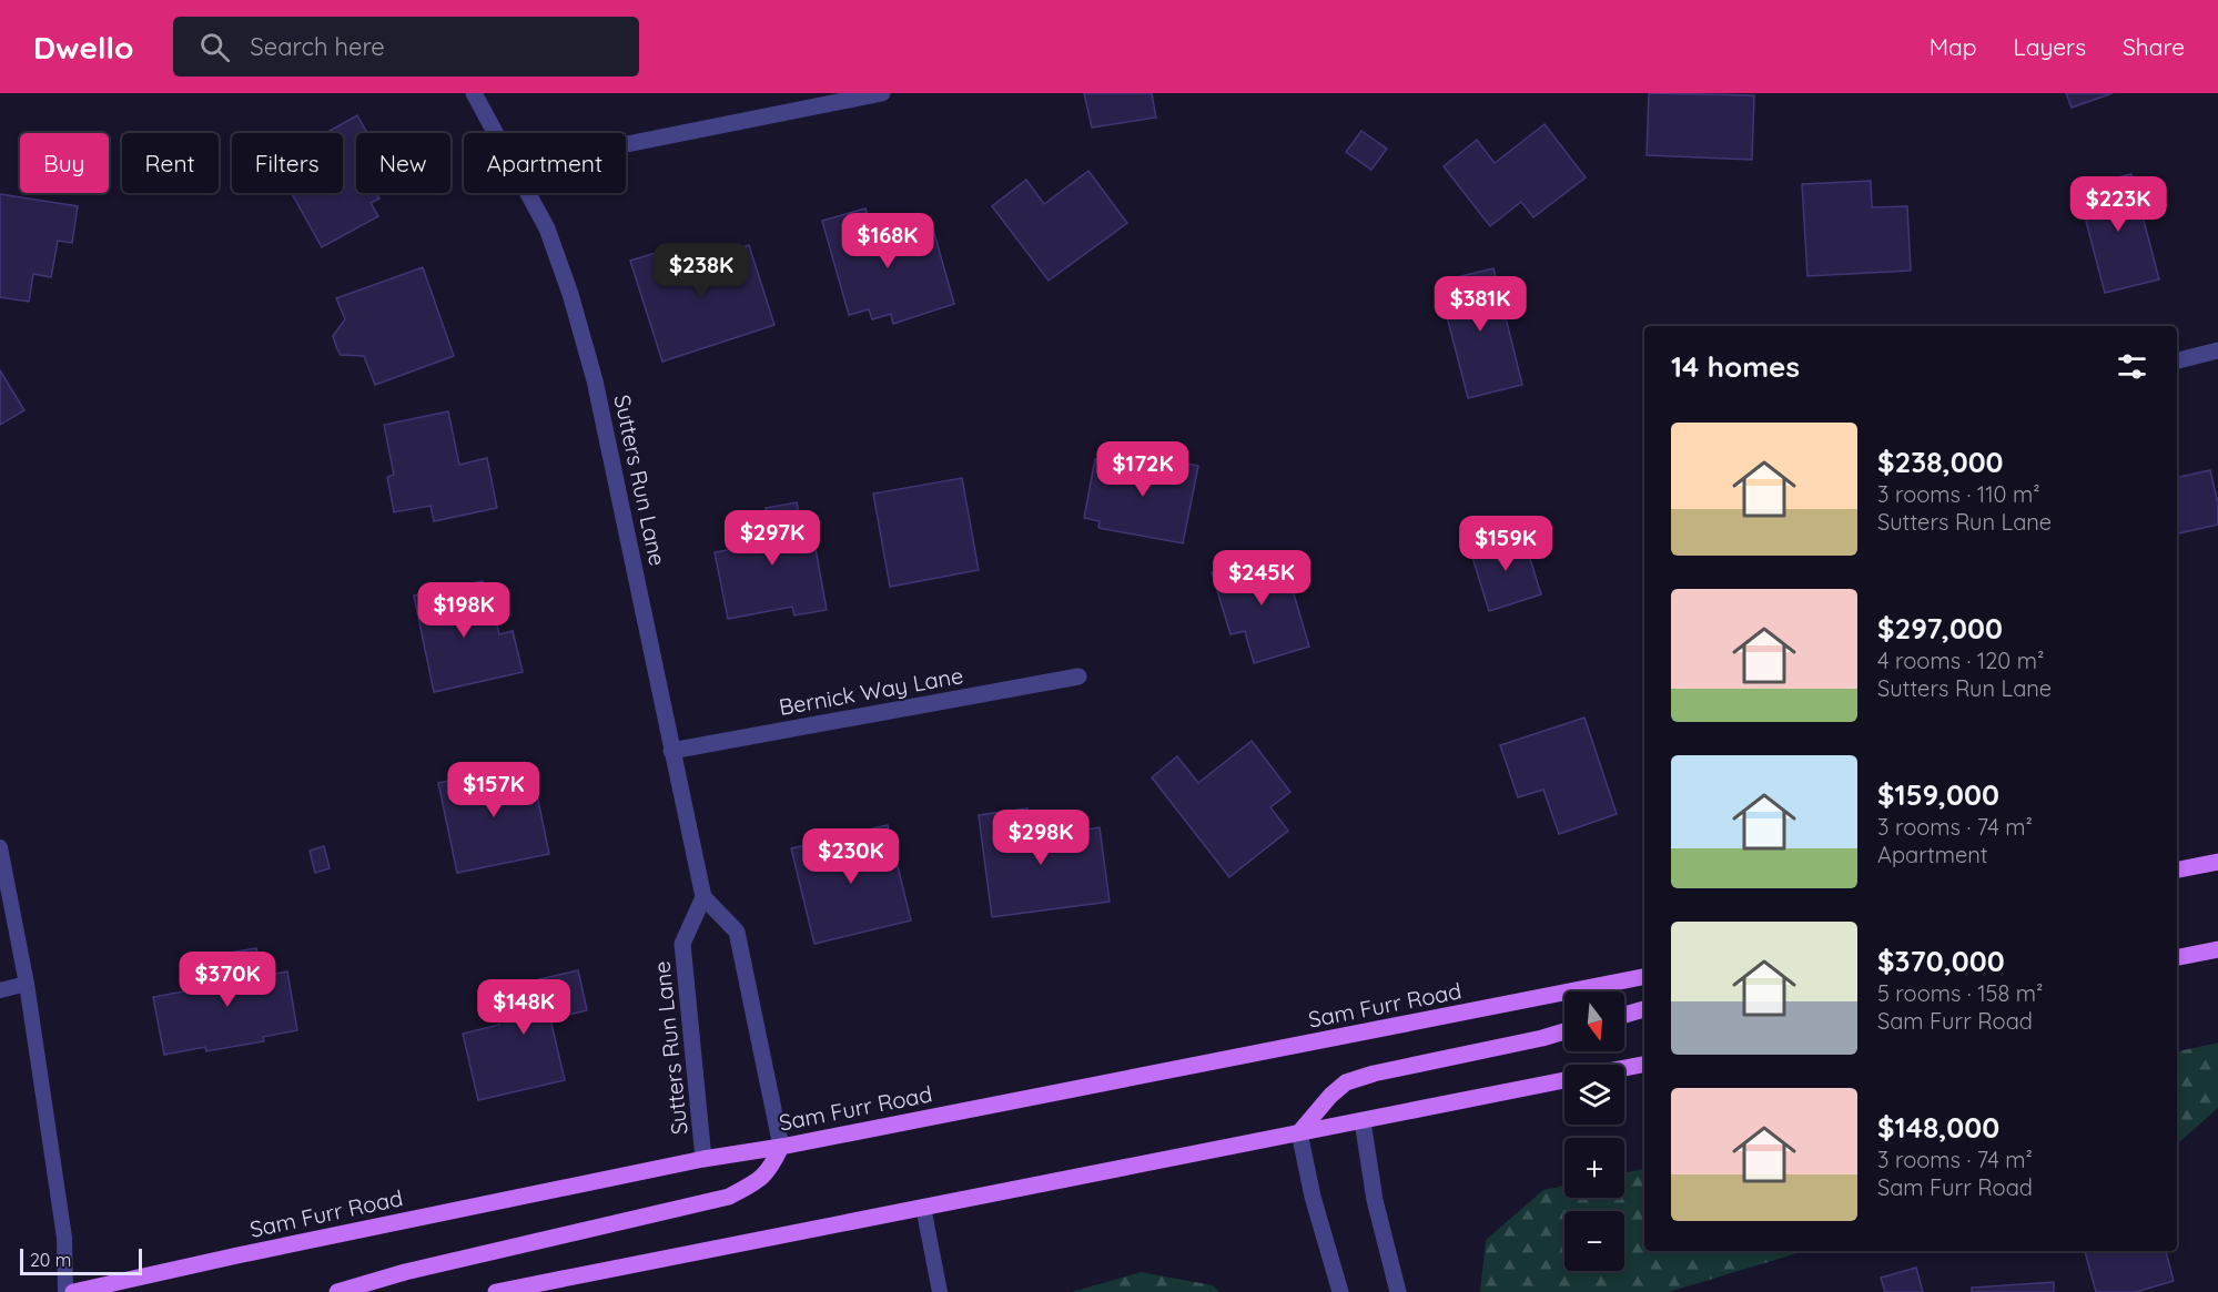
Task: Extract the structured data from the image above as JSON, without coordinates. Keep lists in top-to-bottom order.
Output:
{
  "streets": {
    "main road": ["Sam Furr Road"],
    "street": ["Sutters Run Lane", "Bernick Way Lane"]
  },
  "crossings": [
    ["Sutters Run Lane", "Bernick Way Lane"],
    ["Sutters Run Lane", "Sam Furr Road"]
  ],
  "scale_bar": "20 m",
  "north": "bottom",
  "page": {
    "header": "Dwello",
    "search": "Search here",
    "nav": ["Map", "Layers", "Share"],
    "chip": [
      "Buy",
      "Rent",
      "Filters",
      "New",
      "Apartment"
    ],
    "price": [
      "$223K",
      "$168K",
      "$238K",
      "$381K",
      "$172K",
      "$297K",
      "$159K",
      "$245K",
      "$198K",
      "$157K",
      "$298K",
      "$230K",
      "$370K",
      "$148K"
    ],
    "heading": "14 homes",
    "list": [
      {
        "name": "$238,000",
        "note": "3 rooms · 110 m² · Sutters Run Lane"
      },
      {
        "name": "$297,000",
        "note": "4 rooms · 120 m² · Sutters Run Lane"
      },
      {
        "name": "$159,000",
        "note": "3 rooms · 74 m² · Apartment"
      },
      {
        "name": "$370,000",
        "note": "5 rooms · 158 m² · Sam Furr Road"
      },
      {
        "name": "$148,000",
        "note": "3 rooms · 74 m² · Sam Furr Road"
      }
    ],
    "map_buttons": ["+", "−"],
    "scale": "20 m"
  }
}
